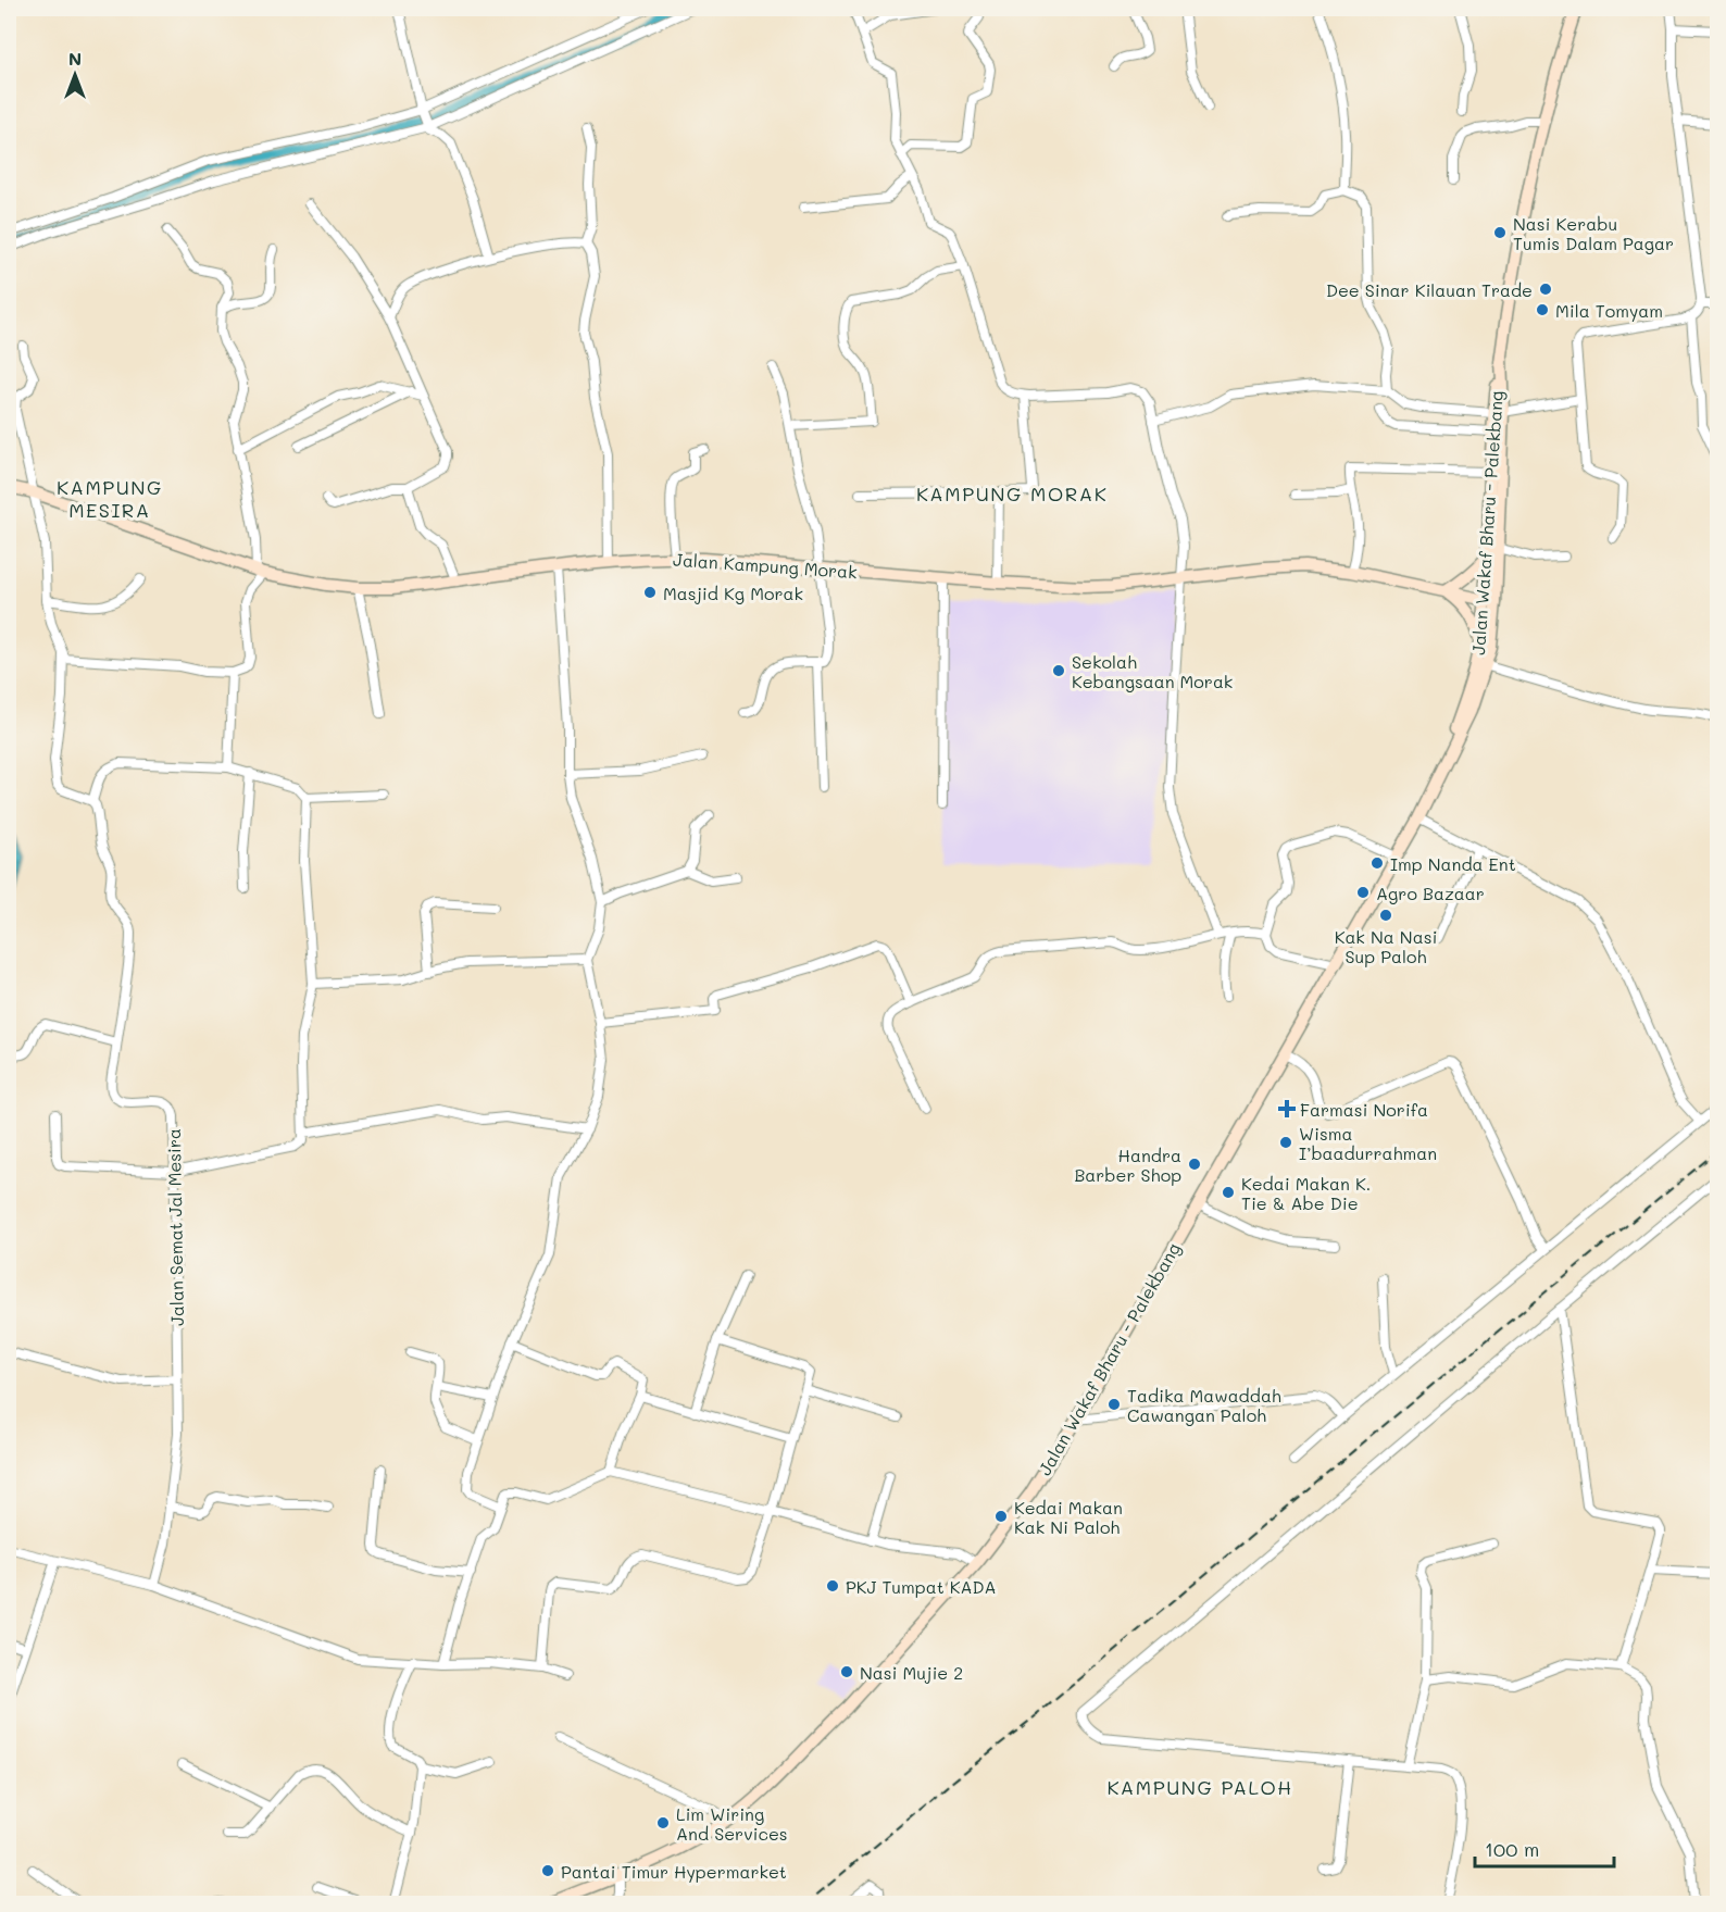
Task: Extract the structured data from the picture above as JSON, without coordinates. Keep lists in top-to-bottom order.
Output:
{
  "streets": {
    "main road": ["Jalan Wakaf Bharu - Palekbang", "Jalan Kampung Morak"],
    "street": ["Jalan Semat Jal Mesira"]
  },
  "crossings": [
    ["Jalan Wakaf Bharu - Palekbang", "Jalan Kampung Morak"]
  ],
  "districts": ["KAMPUNG MESIRA", "KAMPUNG MORAK", "KAMPUNG PALOH"],
  "places": {
    "other": [
      "Nasi Kerabu Tumis Dalam Pagar",
      "Dee Sinar Kilauan Trade",
      "Mila Tomyam",
      "Masjid Kg Morak",
      "Sekolah Kebangsaan Morak",
      "Imp Nanda Ent",
      "Agro Bazaar",
      "Kak Na Nasi Sup Paloh",
      "Wisma I’baadurrahman",
      "Handra Barber Shop",
      "Kedai Makan K. Tie & Abe Die",
      "Tadika Mawaddah Cawangan Paloh",
      "Kedai Makan Kak Ni Paloh",
      "PKJ Tumpat KADA",
      "Nasi Mujie 2",
      "Lim Wiring And Services",
      "Pantai Timur Hypermarket"
    ],
    "health": ["Farmasi Norifa"]
  },
  "scale_bar": "100 m",
  "north": "top"
}
